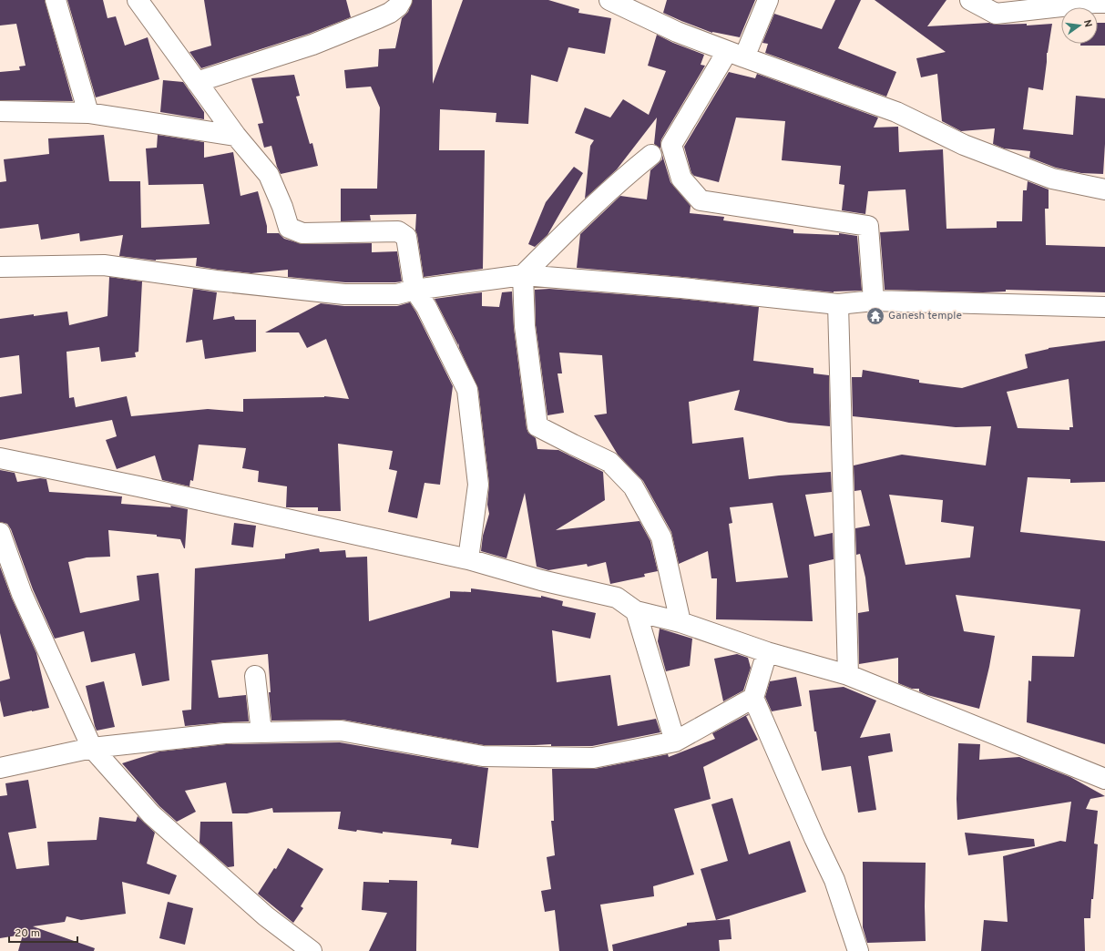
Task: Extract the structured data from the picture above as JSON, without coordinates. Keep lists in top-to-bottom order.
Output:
{
  "places": {
    "temple": ["Ganesh temple"]
  },
  "scale_bar": "20 m",
  "north": "right"
}
